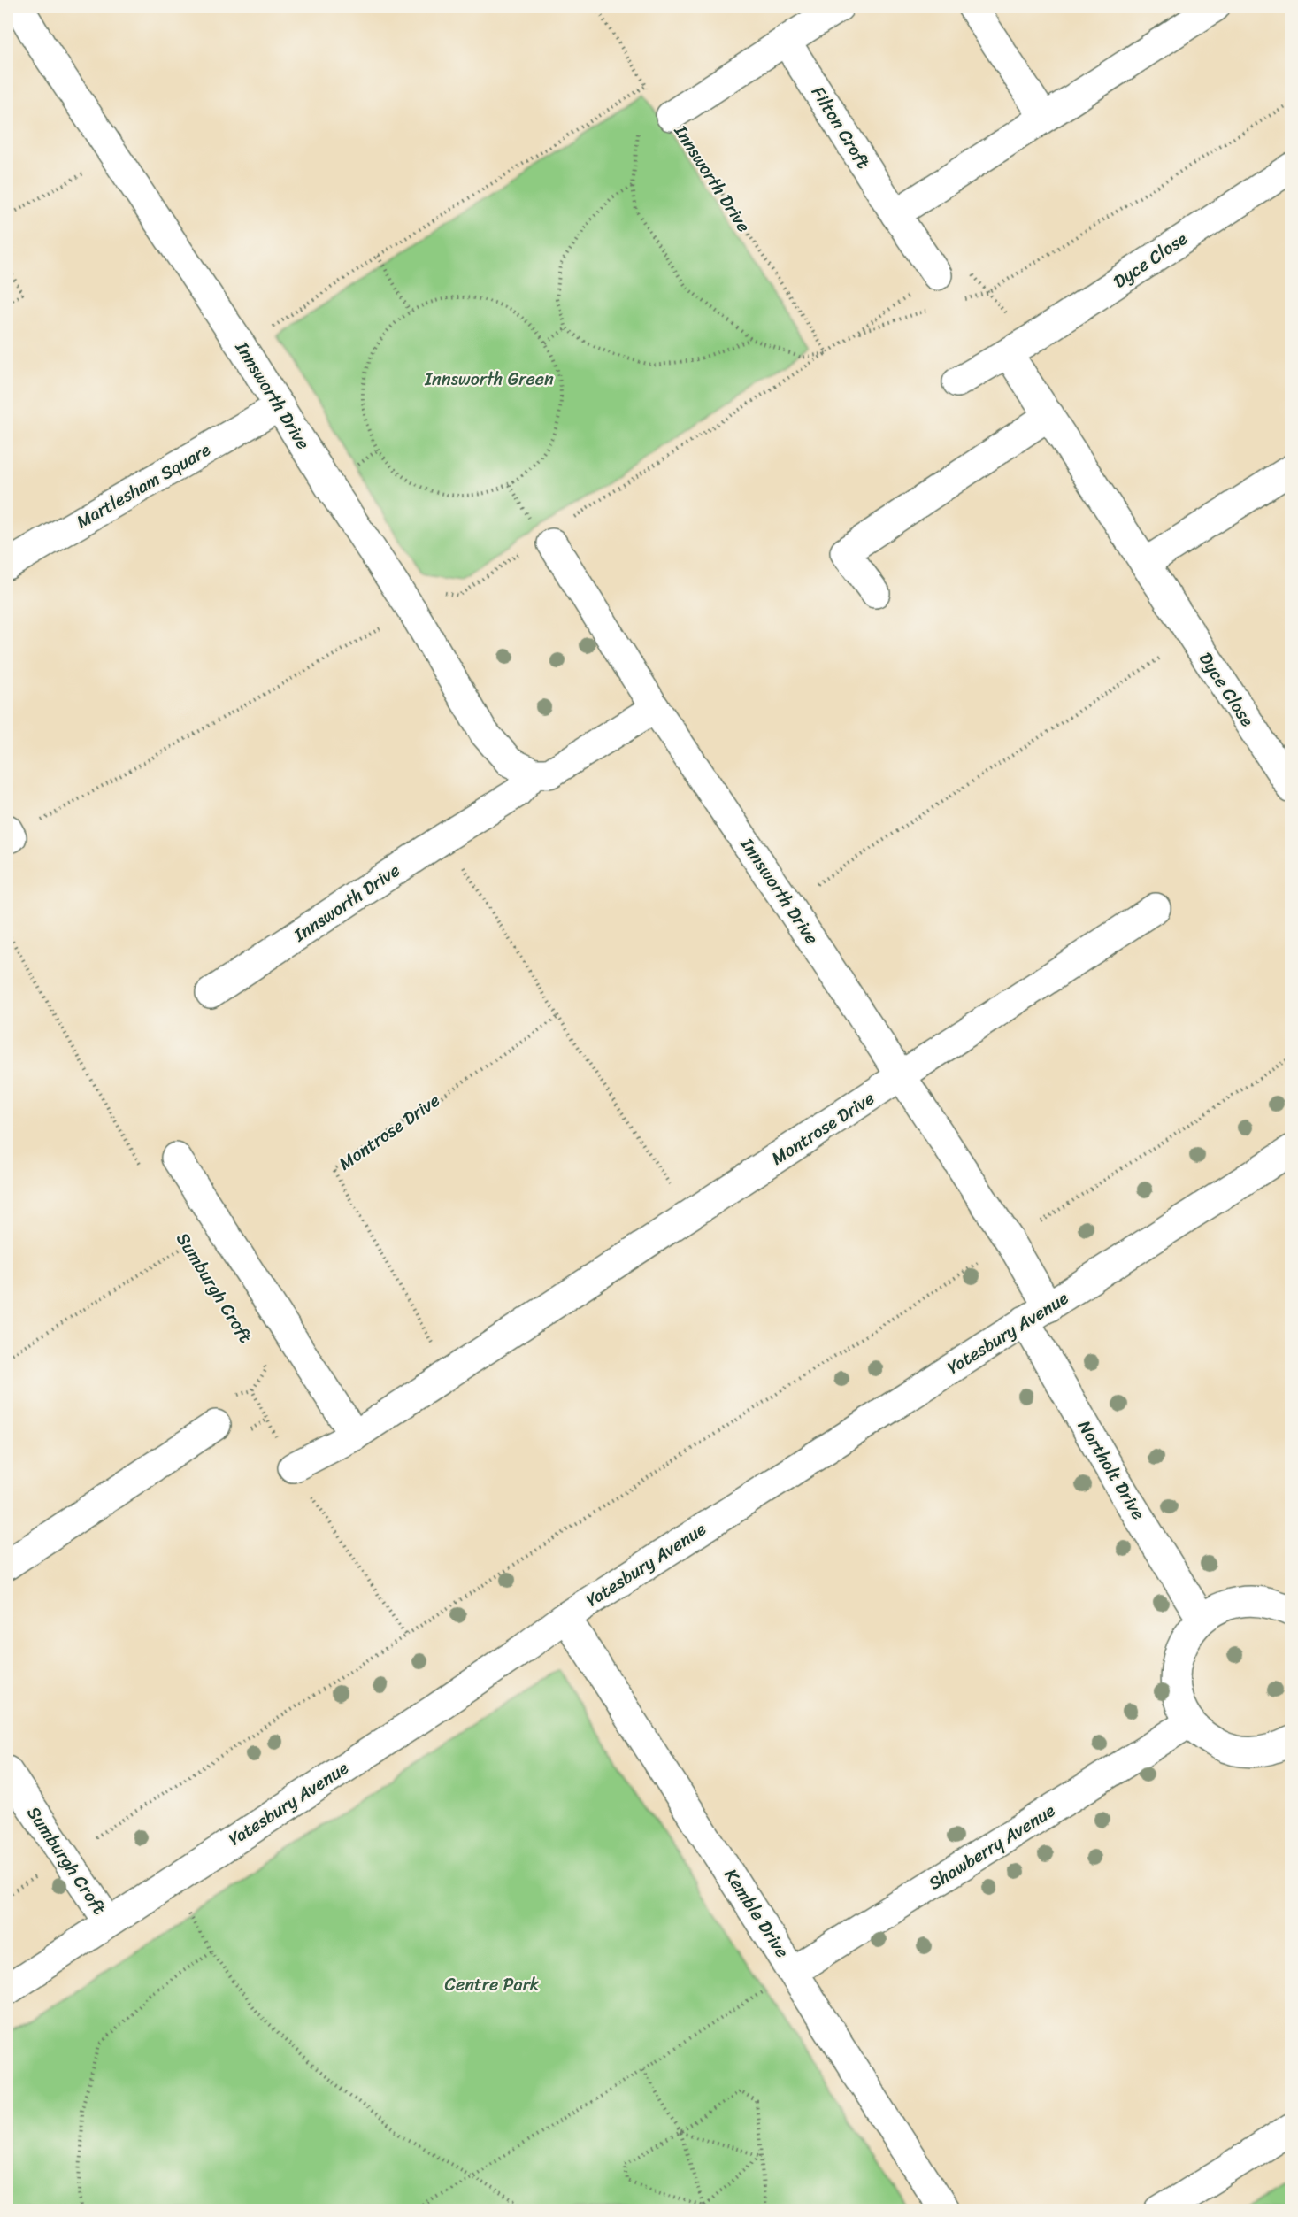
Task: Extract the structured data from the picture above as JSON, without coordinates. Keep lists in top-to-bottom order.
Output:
{
  "streets": {
    "street": [
      "Filton Croft",
      "Innsworth Drive",
      "Dyce Close",
      "Martlesham Square",
      "Montrose Drive",
      "Sumburgh Croft",
      "Yatesbury Avenue",
      "Northolt Drive",
      "Shawberry Avenue",
      "Kemble Drive"
    ]
  },
  "crossings": [
    ["Innsworth Drive", "Martlesham Square"],
    ["Innsworth Drive", "Montrose Drive"],
    ["Innsworth Drive", "Yatesbury Avenue"],
    ["Innsworth Drive", "Northolt Drive"],
    ["Montrose Drive", "Sumburgh Croft"],
    ["Sumburgh Croft", "Yatesbury Avenue"],
    ["Yatesbury Avenue", "Northolt Drive"],
    ["Yatesbury Avenue", "Kemble Drive"],
    ["Shawberry Avenue", "Kemble Drive"]
  ],
  "parks": ["Innsworth Green", "Centre Park"]
}
